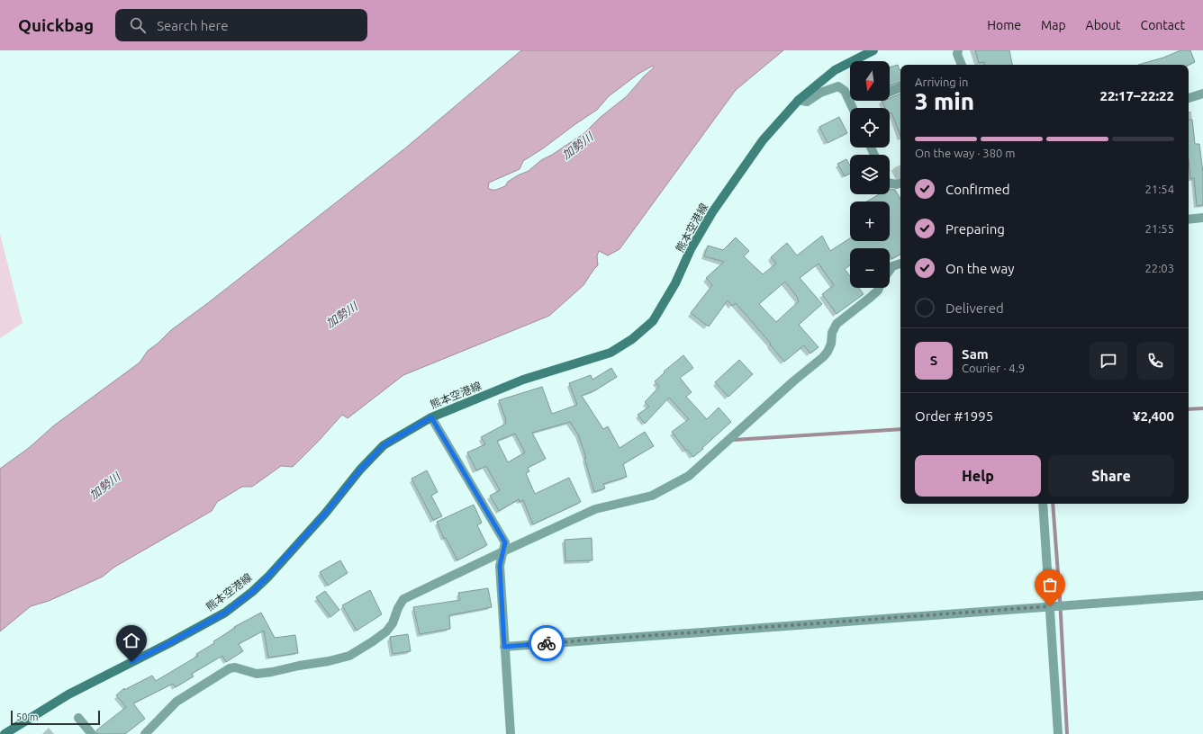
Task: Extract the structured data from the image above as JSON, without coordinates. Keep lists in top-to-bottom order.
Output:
{
  "streets": {
    "main road": ["熊本空港線"]
  },
  "water": ["加勢川"],
  "scale_bar": "50 m",
  "north": "bottom",
  "page": {
    "header": "Quickbag",
    "search": "Search here",
    "nav": [
      "Home",
      "Map",
      "About",
      "Contact"
    ],
    "map_buttons": ["+", "−"],
    "heading": ["3 min", "Arriving in", "22:17–22:22"],
    "panel": [
      "Sam",
      "Courier · 4.9",
      "Order #1995",
      "¥2,400"
    ],
    "bar": "On the way · 380 m",
    "list": [
      ["Confirmed", "21:54"],
      ["Preparing", "21:55"],
      ["On the way", "22:03"],
      "Delivered"
    ],
    "round": "S",
    "buttons": ["Help", "Share"],
    "scale": "50 m"
  }
}
